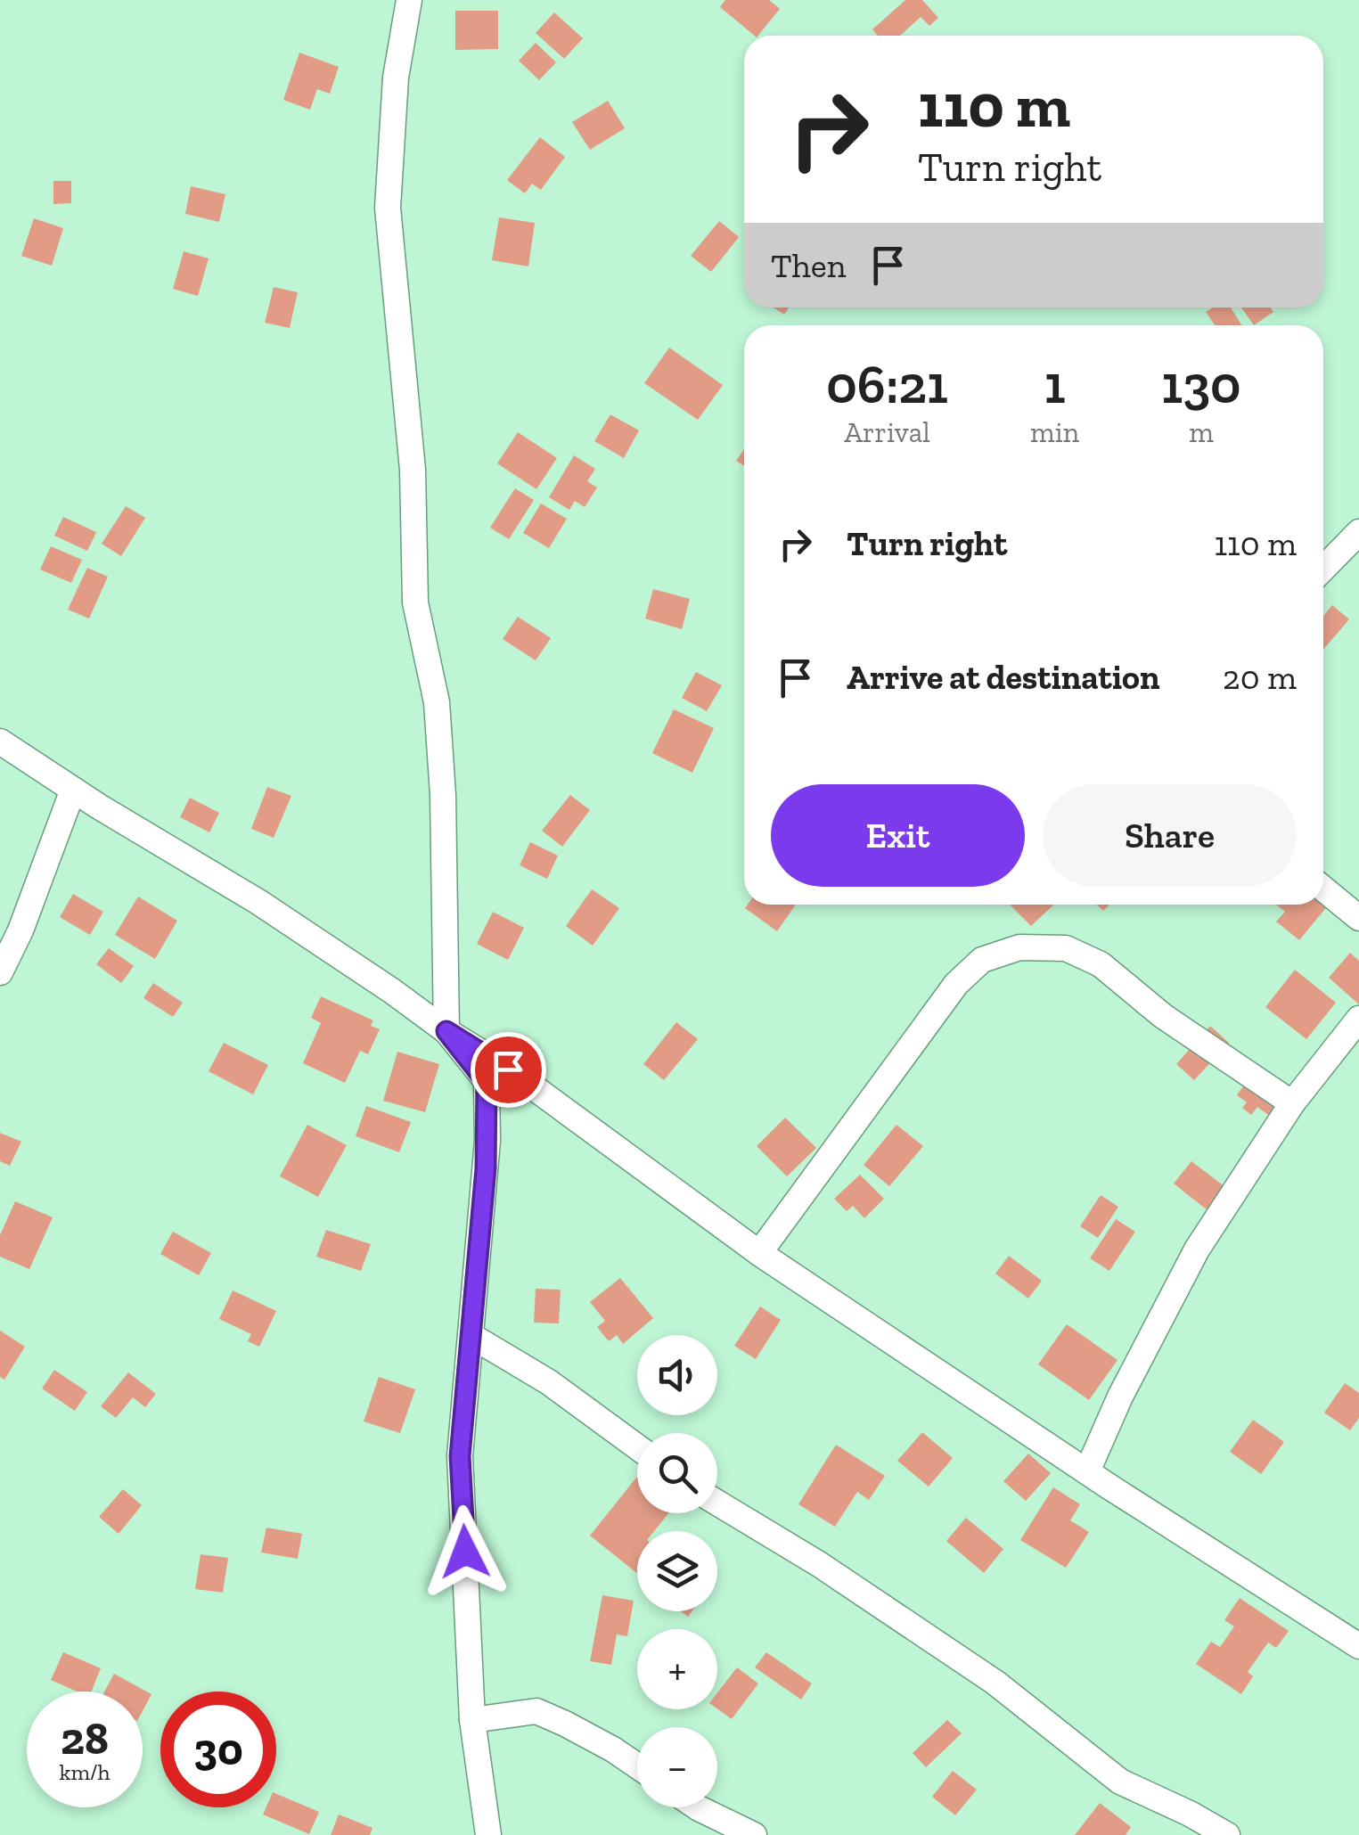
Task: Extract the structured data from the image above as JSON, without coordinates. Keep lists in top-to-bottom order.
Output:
{
  "page": {
    "turn": ["110 m", "Turn right"],
    "then": "Then",
    "eta": [
      "06:21",
      "Arrival",
      "1",
      "min",
      "130",
      "m"
    ],
    "list": [
      {
        "name": "Turn right",
        "value": "110 m"
      },
      {
        "name": "Arrive at destination",
        "value": "20 m"
      }
    ],
    "buttons": ["Exit", "Share"],
    "map_buttons": ["+", "−"],
    "speed": "28 km/h",
    "limit": "30"
  }
}
